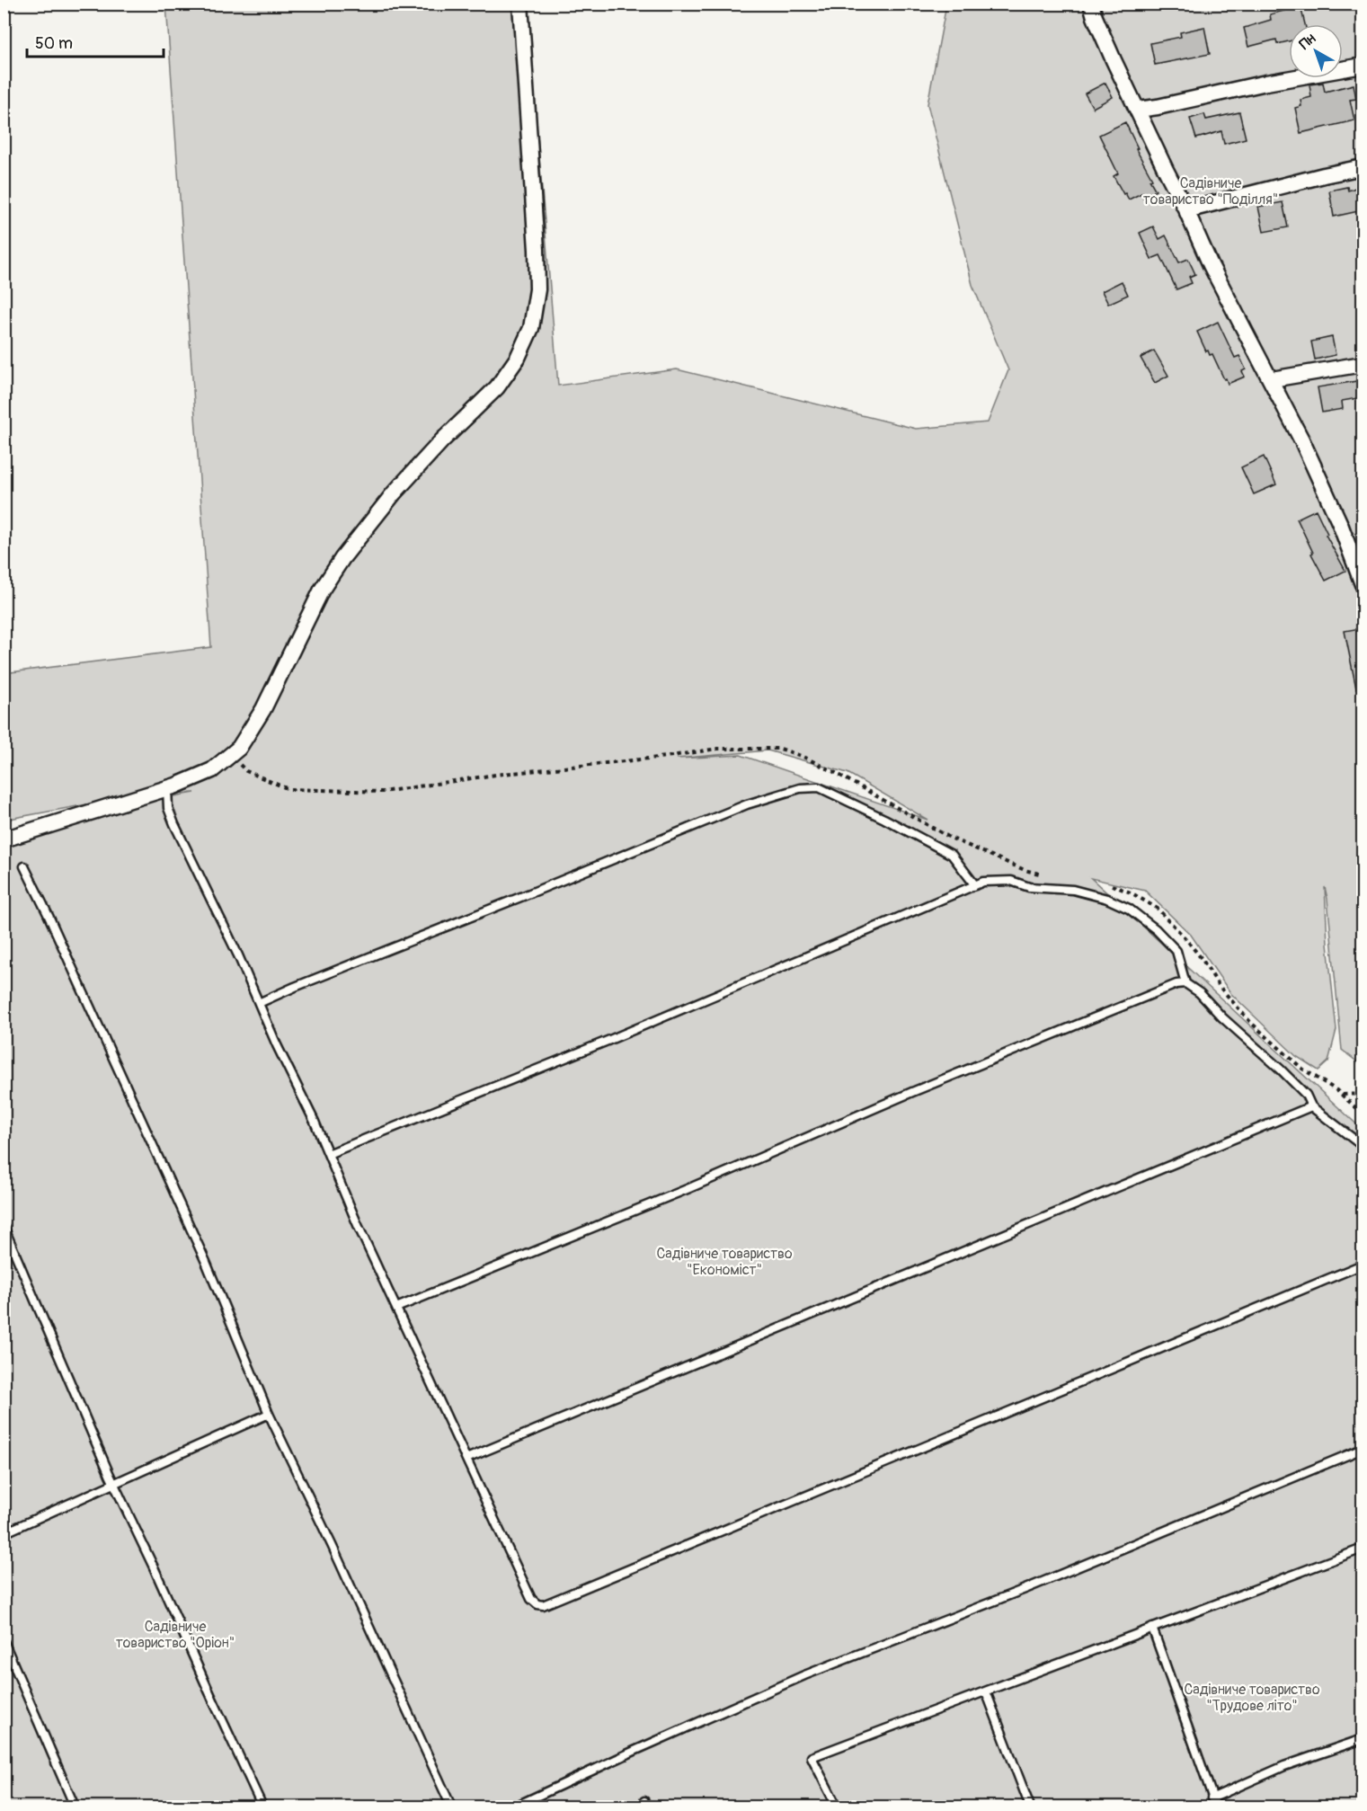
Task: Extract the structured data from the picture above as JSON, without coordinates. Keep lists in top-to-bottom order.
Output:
{
  "parks": [
    "Садівниче товариство \"Поділля\"",
    "Садівниче товариство \"Економіст\"",
    "Садівниче товариство \"Оріон\"",
    "Садівниче товариство \"Трудове літо\""
  ],
  "scale_bar": "50 m",
  "north": "top left"
}
